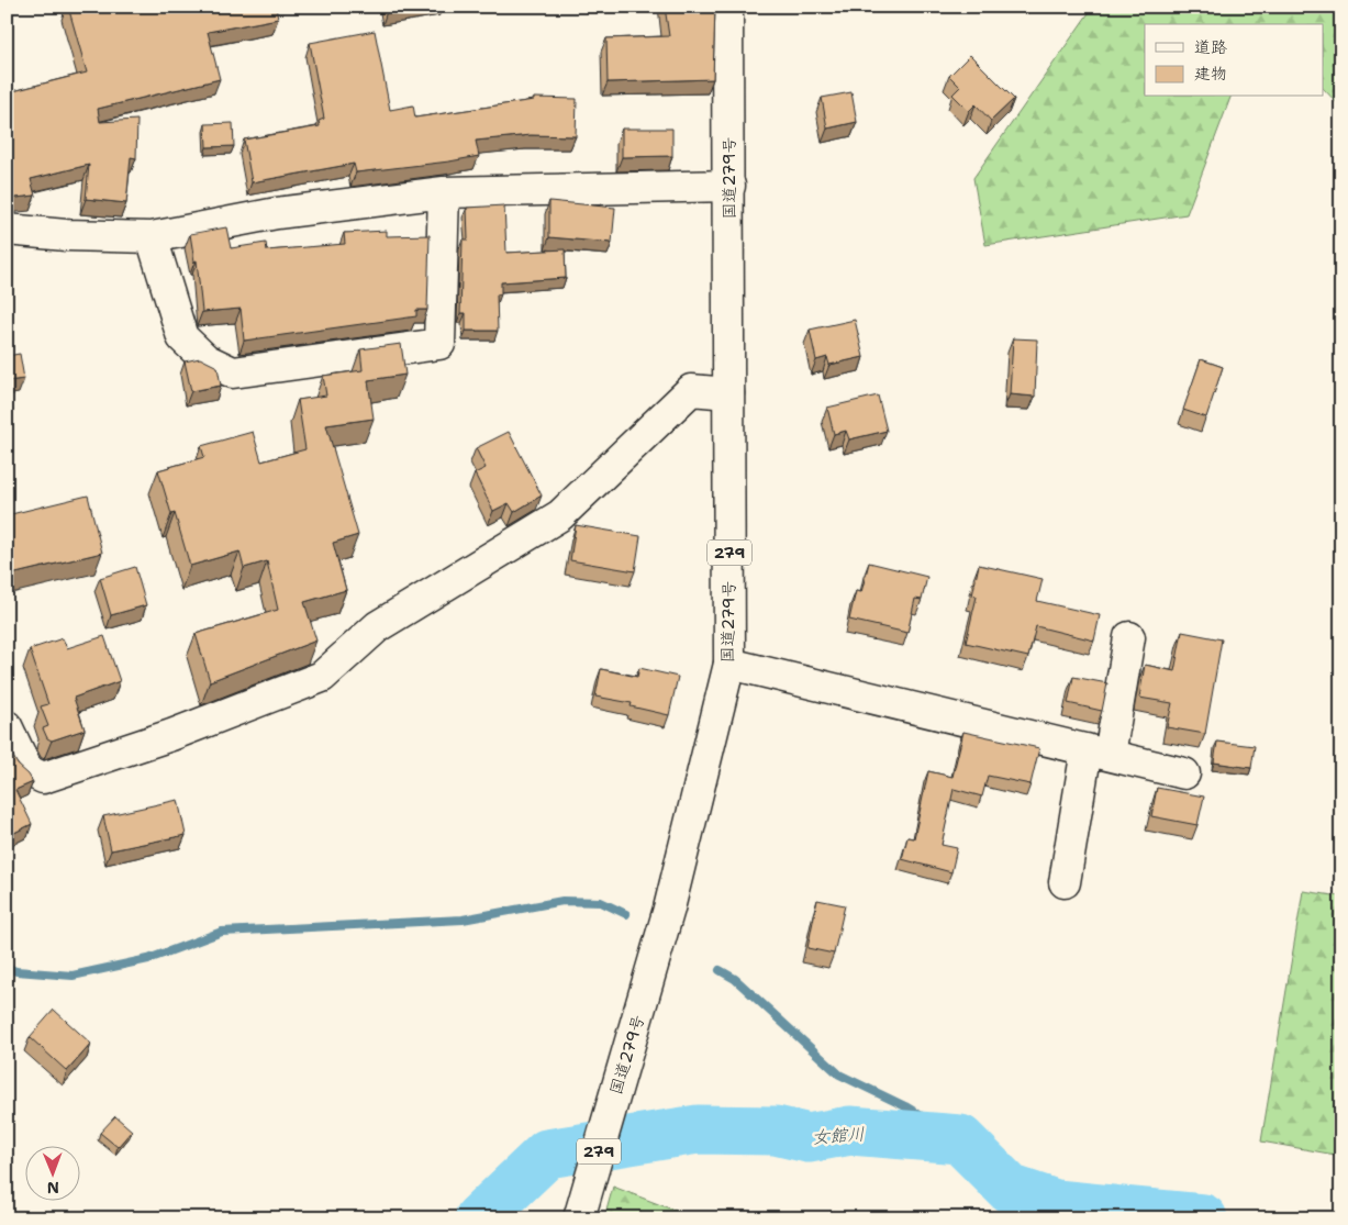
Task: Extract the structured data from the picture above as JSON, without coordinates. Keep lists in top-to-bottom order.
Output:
{
  "streets": {
    "main road": ["国道279号", "279"]
  },
  "water": ["女館川"],
  "legend": ["道路", "建物"],
  "north": "bottom"
}
